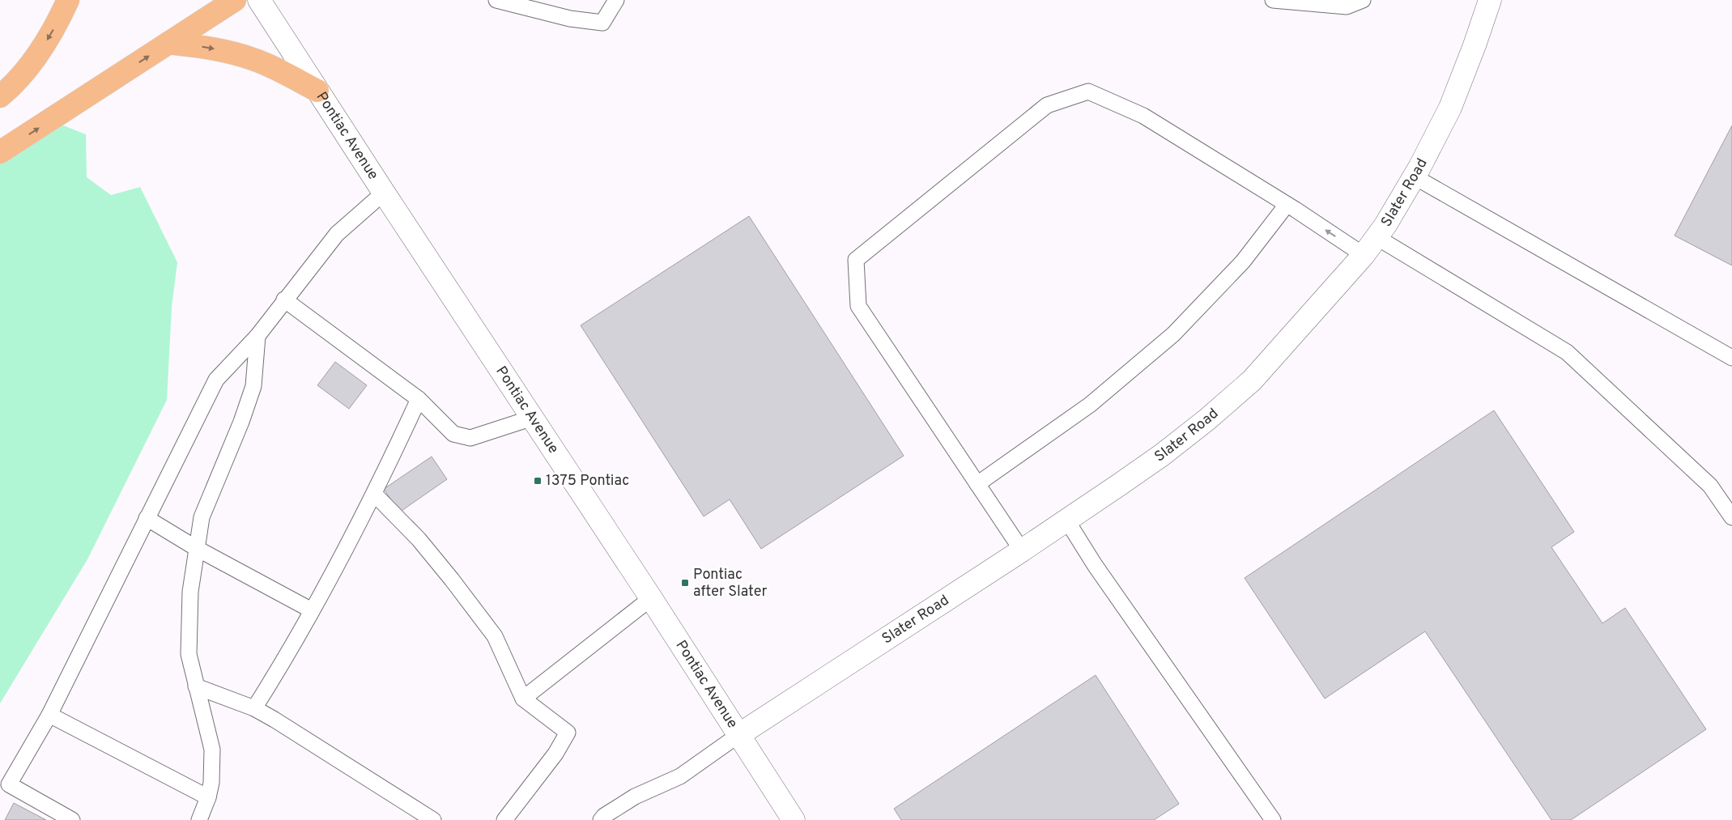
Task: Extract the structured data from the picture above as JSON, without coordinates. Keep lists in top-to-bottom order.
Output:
{
  "streets": {
    "street": ["Pontiac Avenue", "Slater Road"]
  },
  "crossings": [
    ["Pontiac Avenue", "Slater Road"]
  ],
  "places": {
    "transit": ["1375 Pontiac", "Pontiac after Slater"]
  }
}
